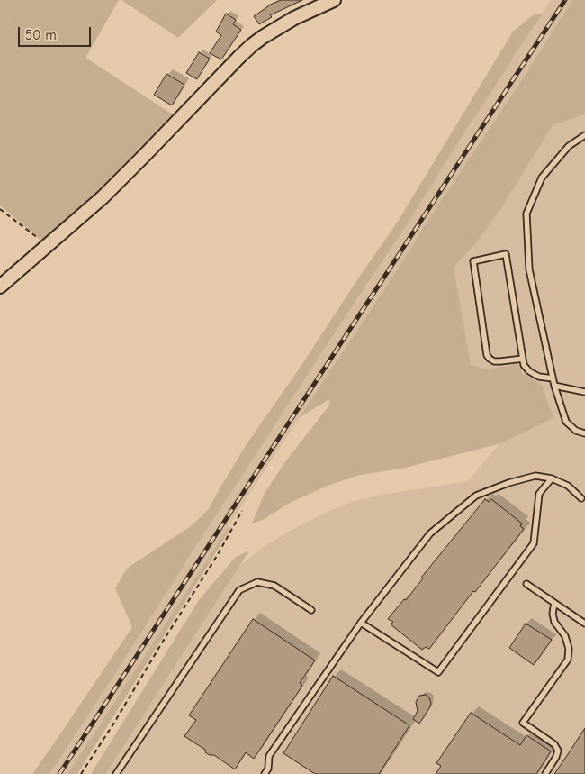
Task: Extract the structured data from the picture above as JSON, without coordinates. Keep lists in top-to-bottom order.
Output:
{
  "scale_bar": "50 m"
}
